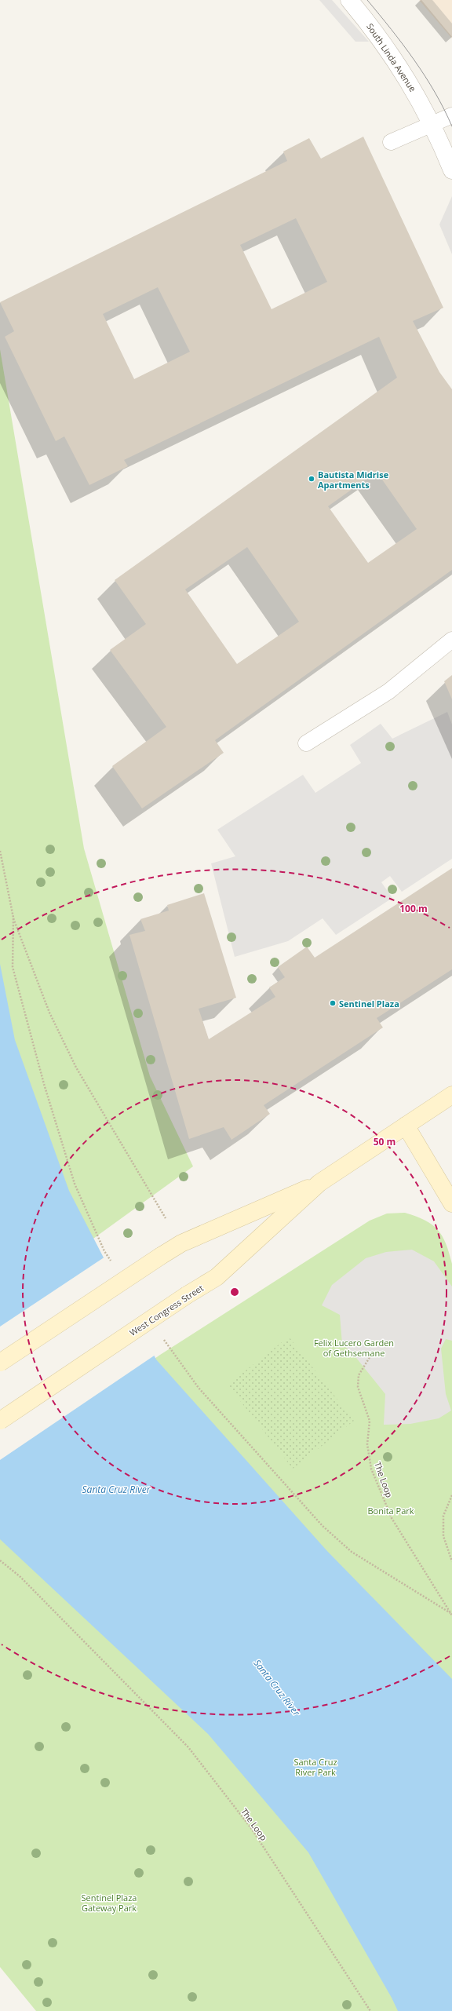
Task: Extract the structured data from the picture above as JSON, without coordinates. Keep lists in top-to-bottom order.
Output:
{
  "streets": {
    "main road": ["West Congress Street"],
    "street": ["South Linda Avenue"],
    "path": ["The Loop"]
  },
  "water": ["Santa Cruz River"],
  "parks": [
    "Felix Lucero Garden of Gethsemane",
    "Bonita Park",
    "Santa Cruz River Park",
    "Sentinel Plaza Gateway Park"
  ],
  "places": ["Bautista Midrise Apartments", "Sentinel Plaza"],
  "rings": ["100 m", "50 m"]
}
